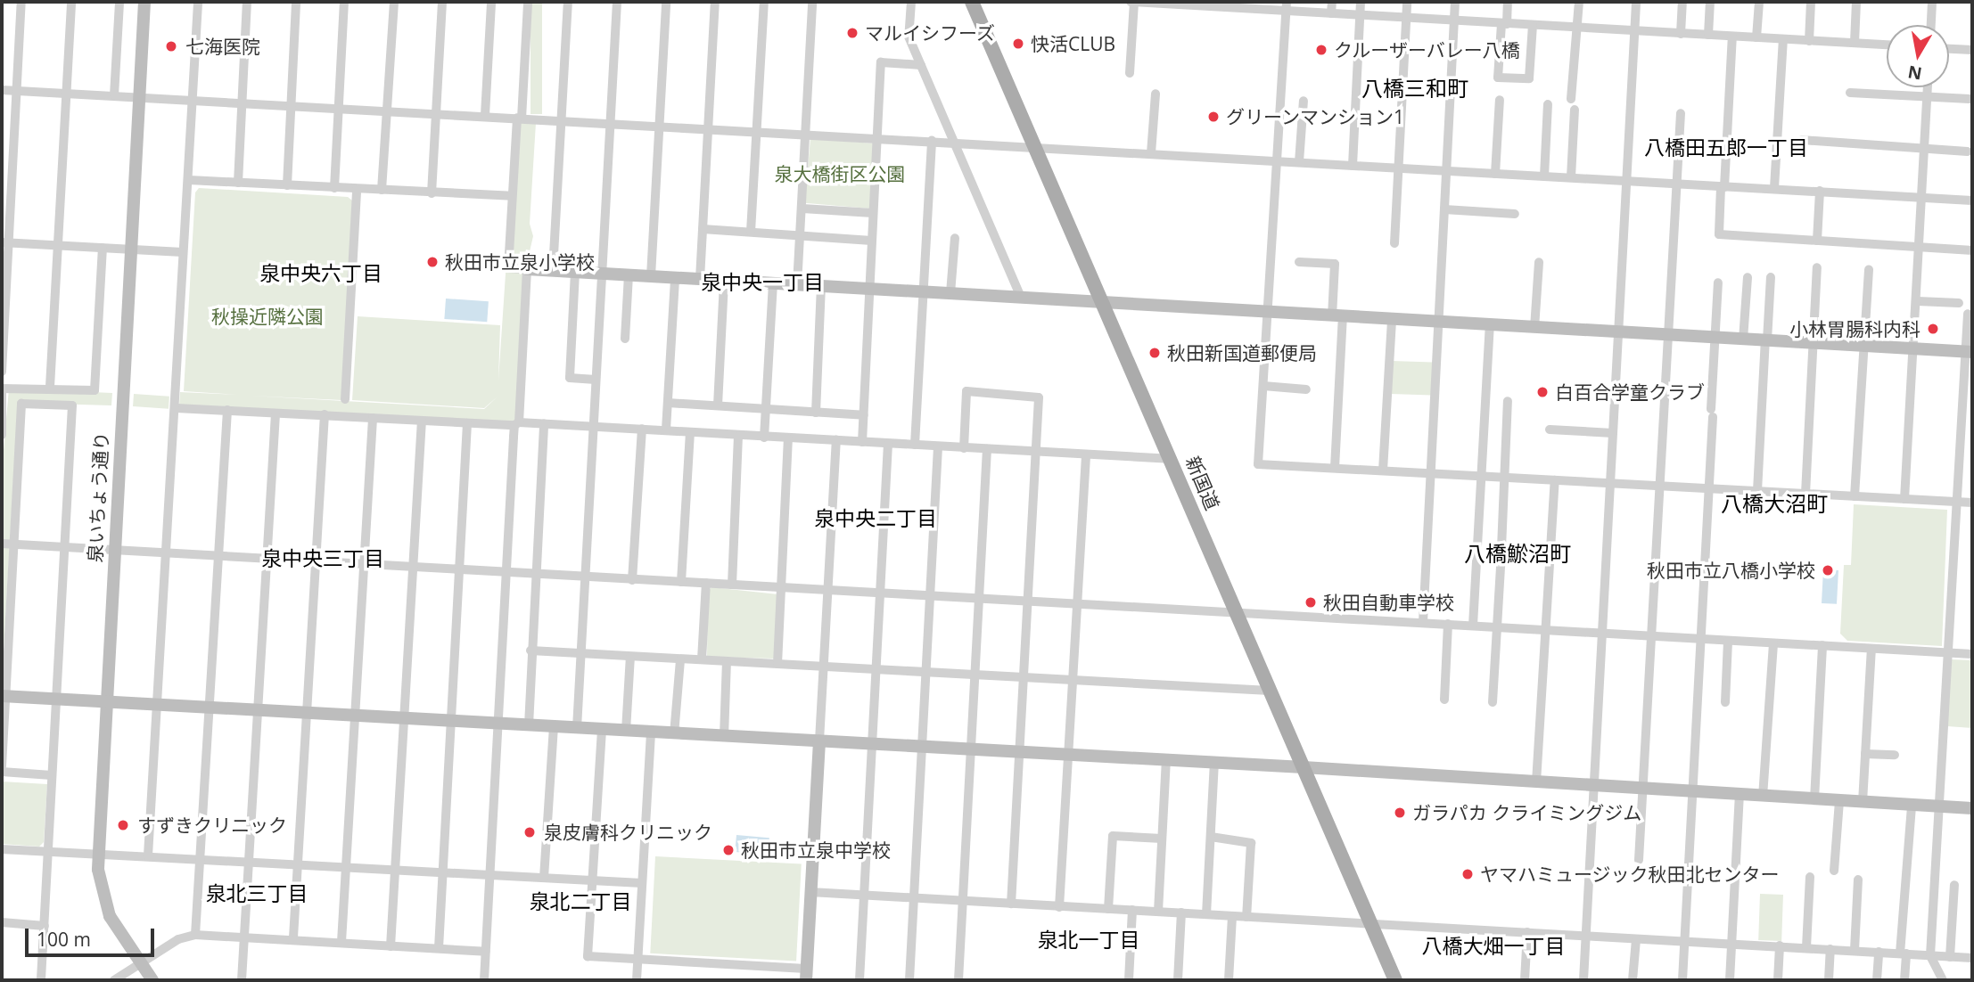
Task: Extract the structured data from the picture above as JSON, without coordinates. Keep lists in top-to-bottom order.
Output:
{
  "streets": {
    "main road": ["新国道"],
    "street": ["泉いちょう通り"]
  },
  "districts": [
    "八橋三和町",
    "八橋田五郎一丁目",
    "泉中央六丁目",
    "泉中央一丁目",
    "八橋大沼町",
    "泉中央二丁目",
    "八橋鯲沼町",
    "泉中央三丁目",
    "泉北三丁目",
    "泉北二丁目",
    "泉北一丁目",
    "八橋大畑一丁目"
  ],
  "parks": ["泉大橋街区公園", "秋操近隣公園"],
  "places": [
    "マルイシフーズ",
    "快活CLUB",
    "七海医院",
    "クルーザーバレー八橋",
    "グリーンマンション1",
    "秋田市立泉小学校",
    "小林胃腸科内科",
    "秋田新国道郵便局",
    "白百合学童クラブ",
    "秋田市立八橋小学校",
    "秋田自動車学校",
    "ガラパカ クライミングジム",
    "すずきクリニック",
    "泉皮膚科クリニック",
    "秋田市立泉中学校",
    "ヤマハミュージック秋田北センター"
  ],
  "scale_bar": "100 m",
  "north": "bottom"
}
